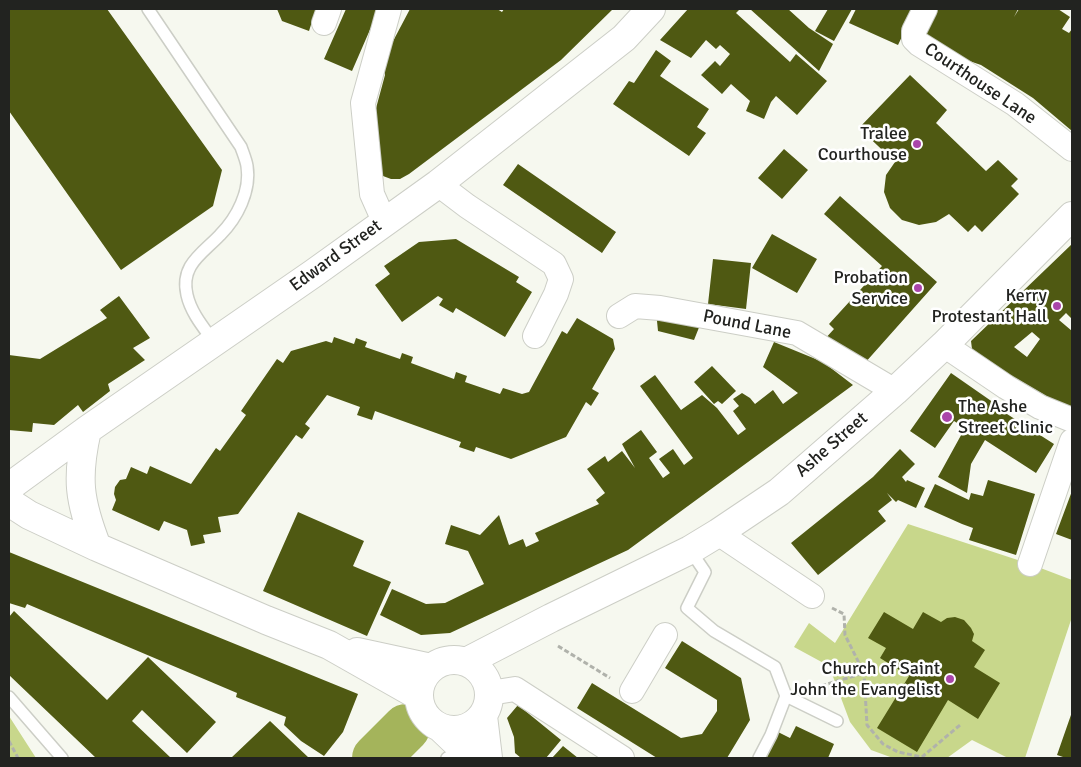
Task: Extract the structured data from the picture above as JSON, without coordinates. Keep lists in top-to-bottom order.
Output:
{
  "streets": {
    "main road": ["Edward Street", "Ashe Street"],
    "street": ["Courthouse Lane", "Pound Lane"]
  },
  "crossings": [
    ["Pound Lane", "Ashe Street"]
  ],
  "places": [
    "Tralee Courthouse",
    "Probation Service",
    "Kerry Protestant Hall",
    "The Ashe Street Clinic",
    "Church of Saint John the Evangelist"
  ]
}
